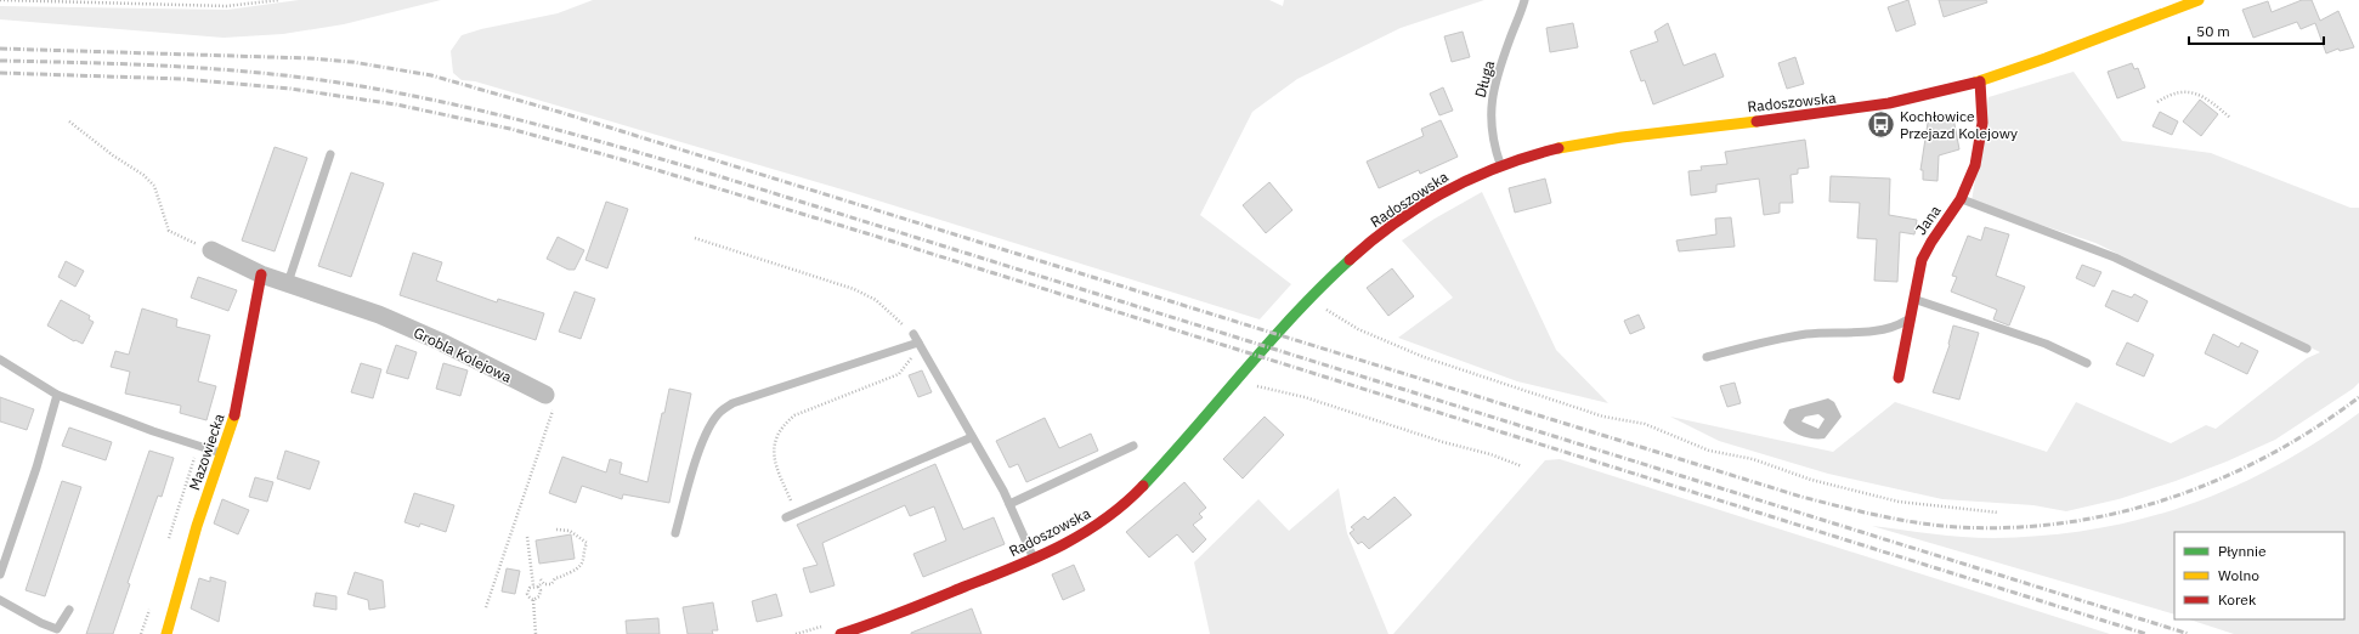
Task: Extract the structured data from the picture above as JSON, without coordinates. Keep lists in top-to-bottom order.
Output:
{
  "streets": {
    "street": [
      "Radoszowska",
      "Jana",
      "Grobla Kolejowa",
      "Mazowiecka"
    ],
    "lane": ["Długa"]
  },
  "crossings": [
    ["Długa", "Radoszowska"],
    ["Radoszowska", "Jana"],
    ["Grobla Kolejowa", "Mazowiecka"]
  ],
  "places": {
    "bus stop": ["Kochłowice Przejazd Kolejowy"]
  },
  "legend": ["Płynnie", "Wolno", "Korek"],
  "scale_bar": "50 m"
}
